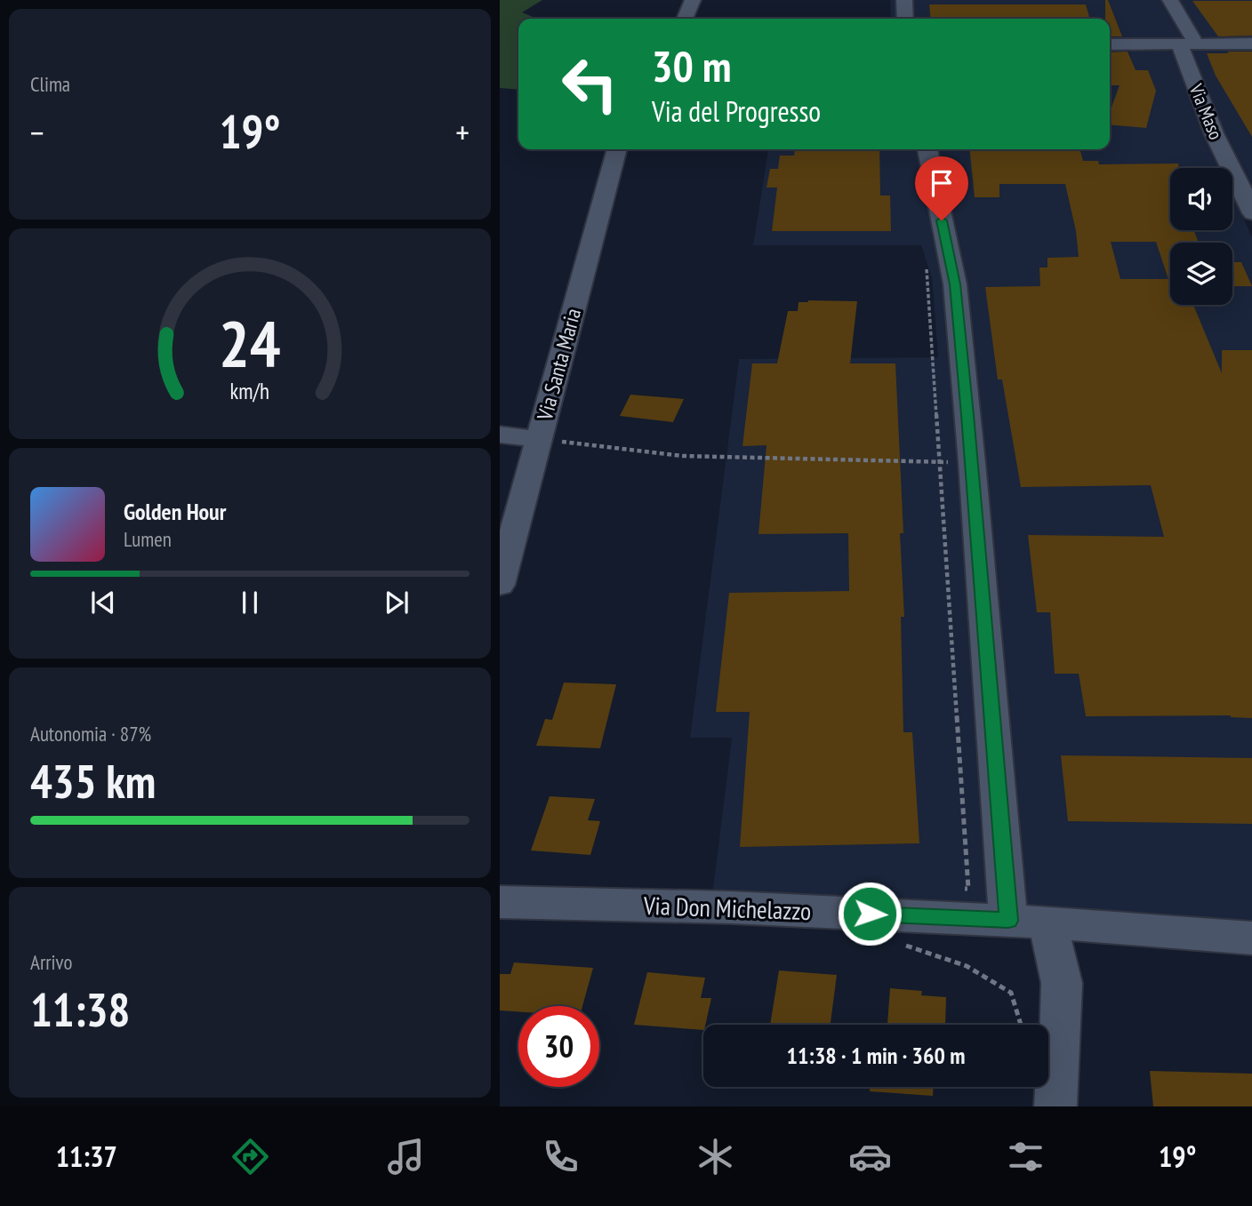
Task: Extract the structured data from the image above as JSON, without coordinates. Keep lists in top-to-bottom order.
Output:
{
  "streets": {
    "street": ["Via Maso", "Via Santa Maria", "Via Don Michelazzo"]
  },
  "page": {
    "tile": [
      "Clima",
      ["Autonomia · 87%", "435 km"],
      ["Arrivo", "11:38"]
    ],
    "turn": ["30 m", "Via del Progresso"],
    "heat": ["−", "19°", "+"],
    "song": ["Golden Hour", "Lumen"],
    "limit": "30",
    "trip": "11:38 · 1 min · 360 m",
    "tabs": ["11:37", "19°"],
    "gauge": ["24", "km/h"]
  }
}
